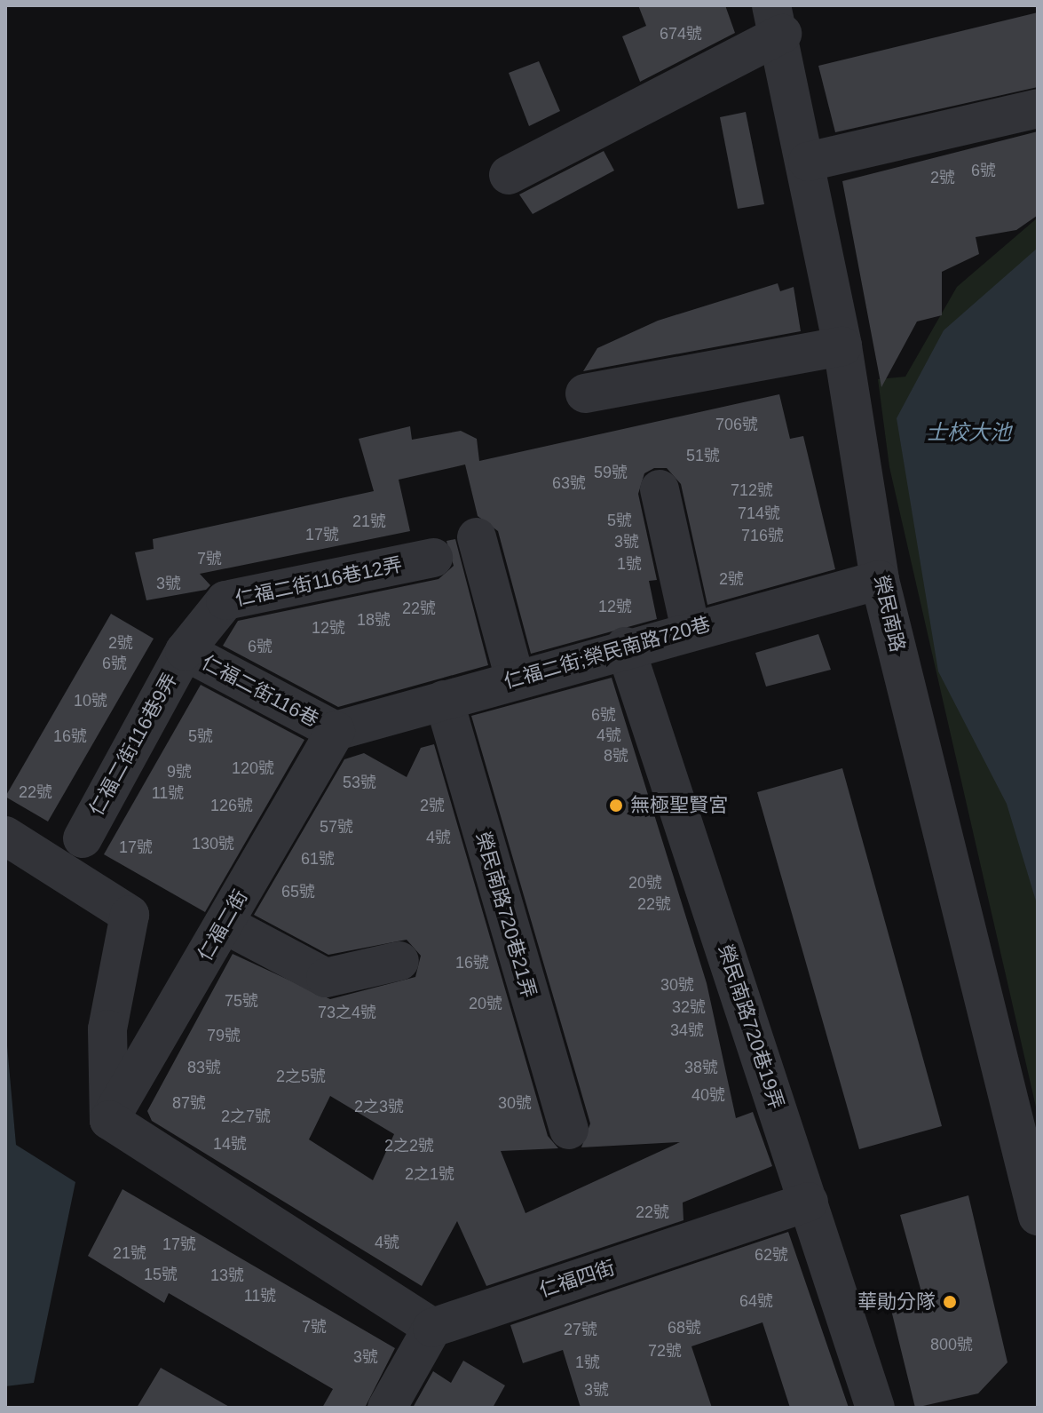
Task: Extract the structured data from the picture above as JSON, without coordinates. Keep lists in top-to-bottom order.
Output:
{
  "streets": {
    "street": [
      "仁福二街116巷12弄",
      "榮民南路",
      "仁福二街;榮民南路720巷",
      "仁福二街116巷",
      "仁福二街116巷9弄",
      "榮民南路720巷21弄",
      "仁福二街",
      "榮民南路720巷19弄",
      "仁福四街"
    ]
  },
  "crossings": [
    ["仁福二街116巷12弄", "仁福二街116巷"],
    ["仁福二街116巷12弄", "仁福二街116巷9弄"],
    ["榮民南路", "仁福二街;榮民南路720巷"],
    ["仁福二街;榮民南路720巷", "仁福二街116巷"],
    ["仁福二街;榮民南路720巷", "榮民南路720巷21弄"],
    ["仁福二街;榮民南路720巷", "仁福二街"],
    ["仁福二街;榮民南路720巷", "榮民南路720巷19弄"],
    ["仁福二街116巷", "仁福二街116巷9弄"],
    ["仁福二街116巷", "仁福二街"],
    ["榮民南路720巷19弄", "仁福四街"]
  ],
  "water": ["士校大池"],
  "places": ["無極聖賢宮", "華勛分隊"],
  "house_numbers": [
    "674號",
    "6號",
    "2號",
    "706號",
    "51號",
    "59號",
    "63號",
    "712號",
    "714號",
    "5號",
    "21號",
    "17號",
    "716號",
    "3號",
    "7號",
    "1號",
    "2號",
    "3號",
    "12號",
    "22號",
    "18號",
    "12號",
    "2號",
    "6號",
    "6號",
    "10號",
    "6號",
    "4號",
    "16號",
    "5號",
    "8號",
    "120號",
    "9號",
    "53號",
    "22號",
    "11號",
    "126號",
    "2號",
    "57號",
    "4號",
    "130號",
    "17號",
    "61號",
    "20號",
    "65號",
    "22號",
    "16號",
    "30號",
    "75號",
    "20號",
    "32號",
    "73之4號",
    "34號",
    "79號",
    "83號",
    "38號",
    "2之5號",
    "40號",
    "87號",
    "30號",
    "2之3號",
    "2之7號",
    "14號",
    "2之2號",
    "2之1號",
    "22號",
    "4號",
    "17號",
    "21號",
    "62號",
    "15號",
    "13號",
    "11號",
    "64號",
    "7號",
    "68號",
    "27號",
    "800號",
    "72號",
    "3號",
    "1號",
    "3號"
  ]
}
